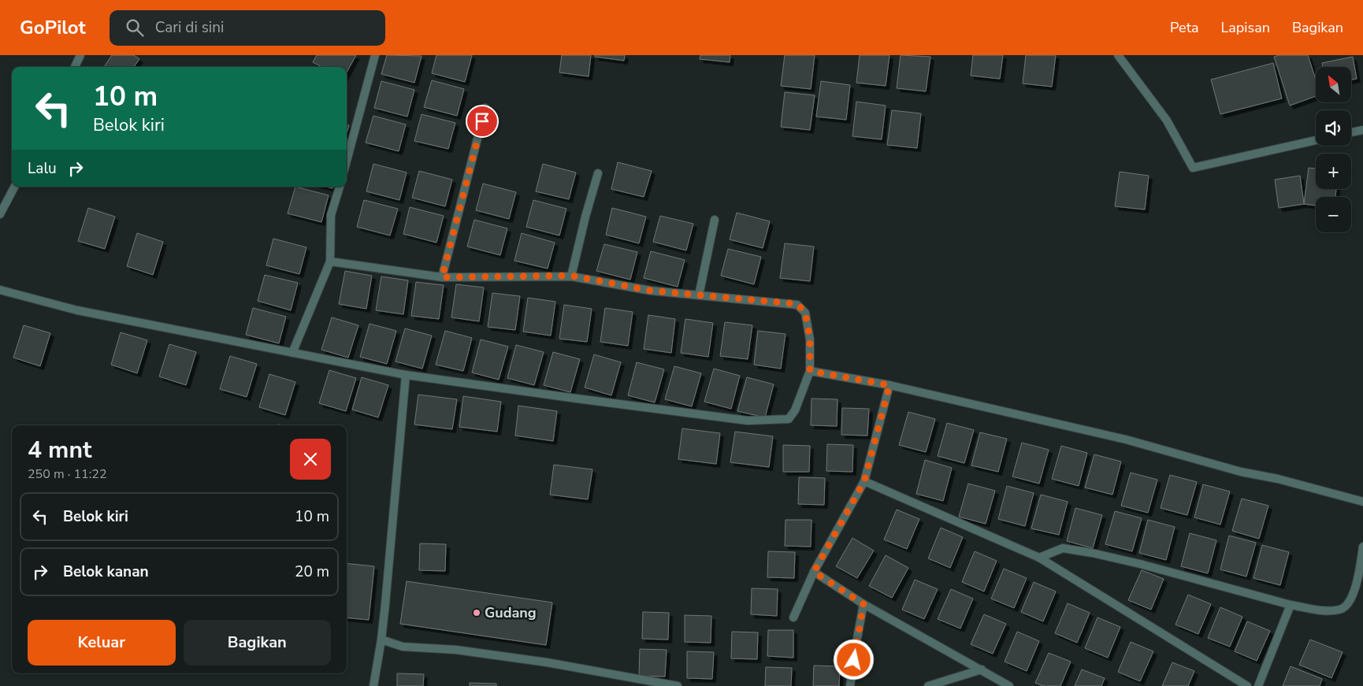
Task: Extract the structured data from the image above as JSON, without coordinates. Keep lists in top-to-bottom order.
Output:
{
  "places": ["Gudang"],
  "north": "top left",
  "page": {
    "header": "GoPilot",
    "search": "Cari di sini",
    "nav": ["Peta", "Lapisan", "Bagikan"],
    "map_buttons": ["+", "−"],
    "turn": ["10 m", "Belok kiri"],
    "then": "Lalu",
    "heading": ["4 mnt", "250 m · 11:22"],
    "list": [
      {
        "name": "Belok kiri",
        "value": "10 m"
      },
      {
        "name": "Belok kanan",
        "value": "20 m"
      }
    ],
    "buttons": ["Keluar", "Bagikan"]
  }
}
